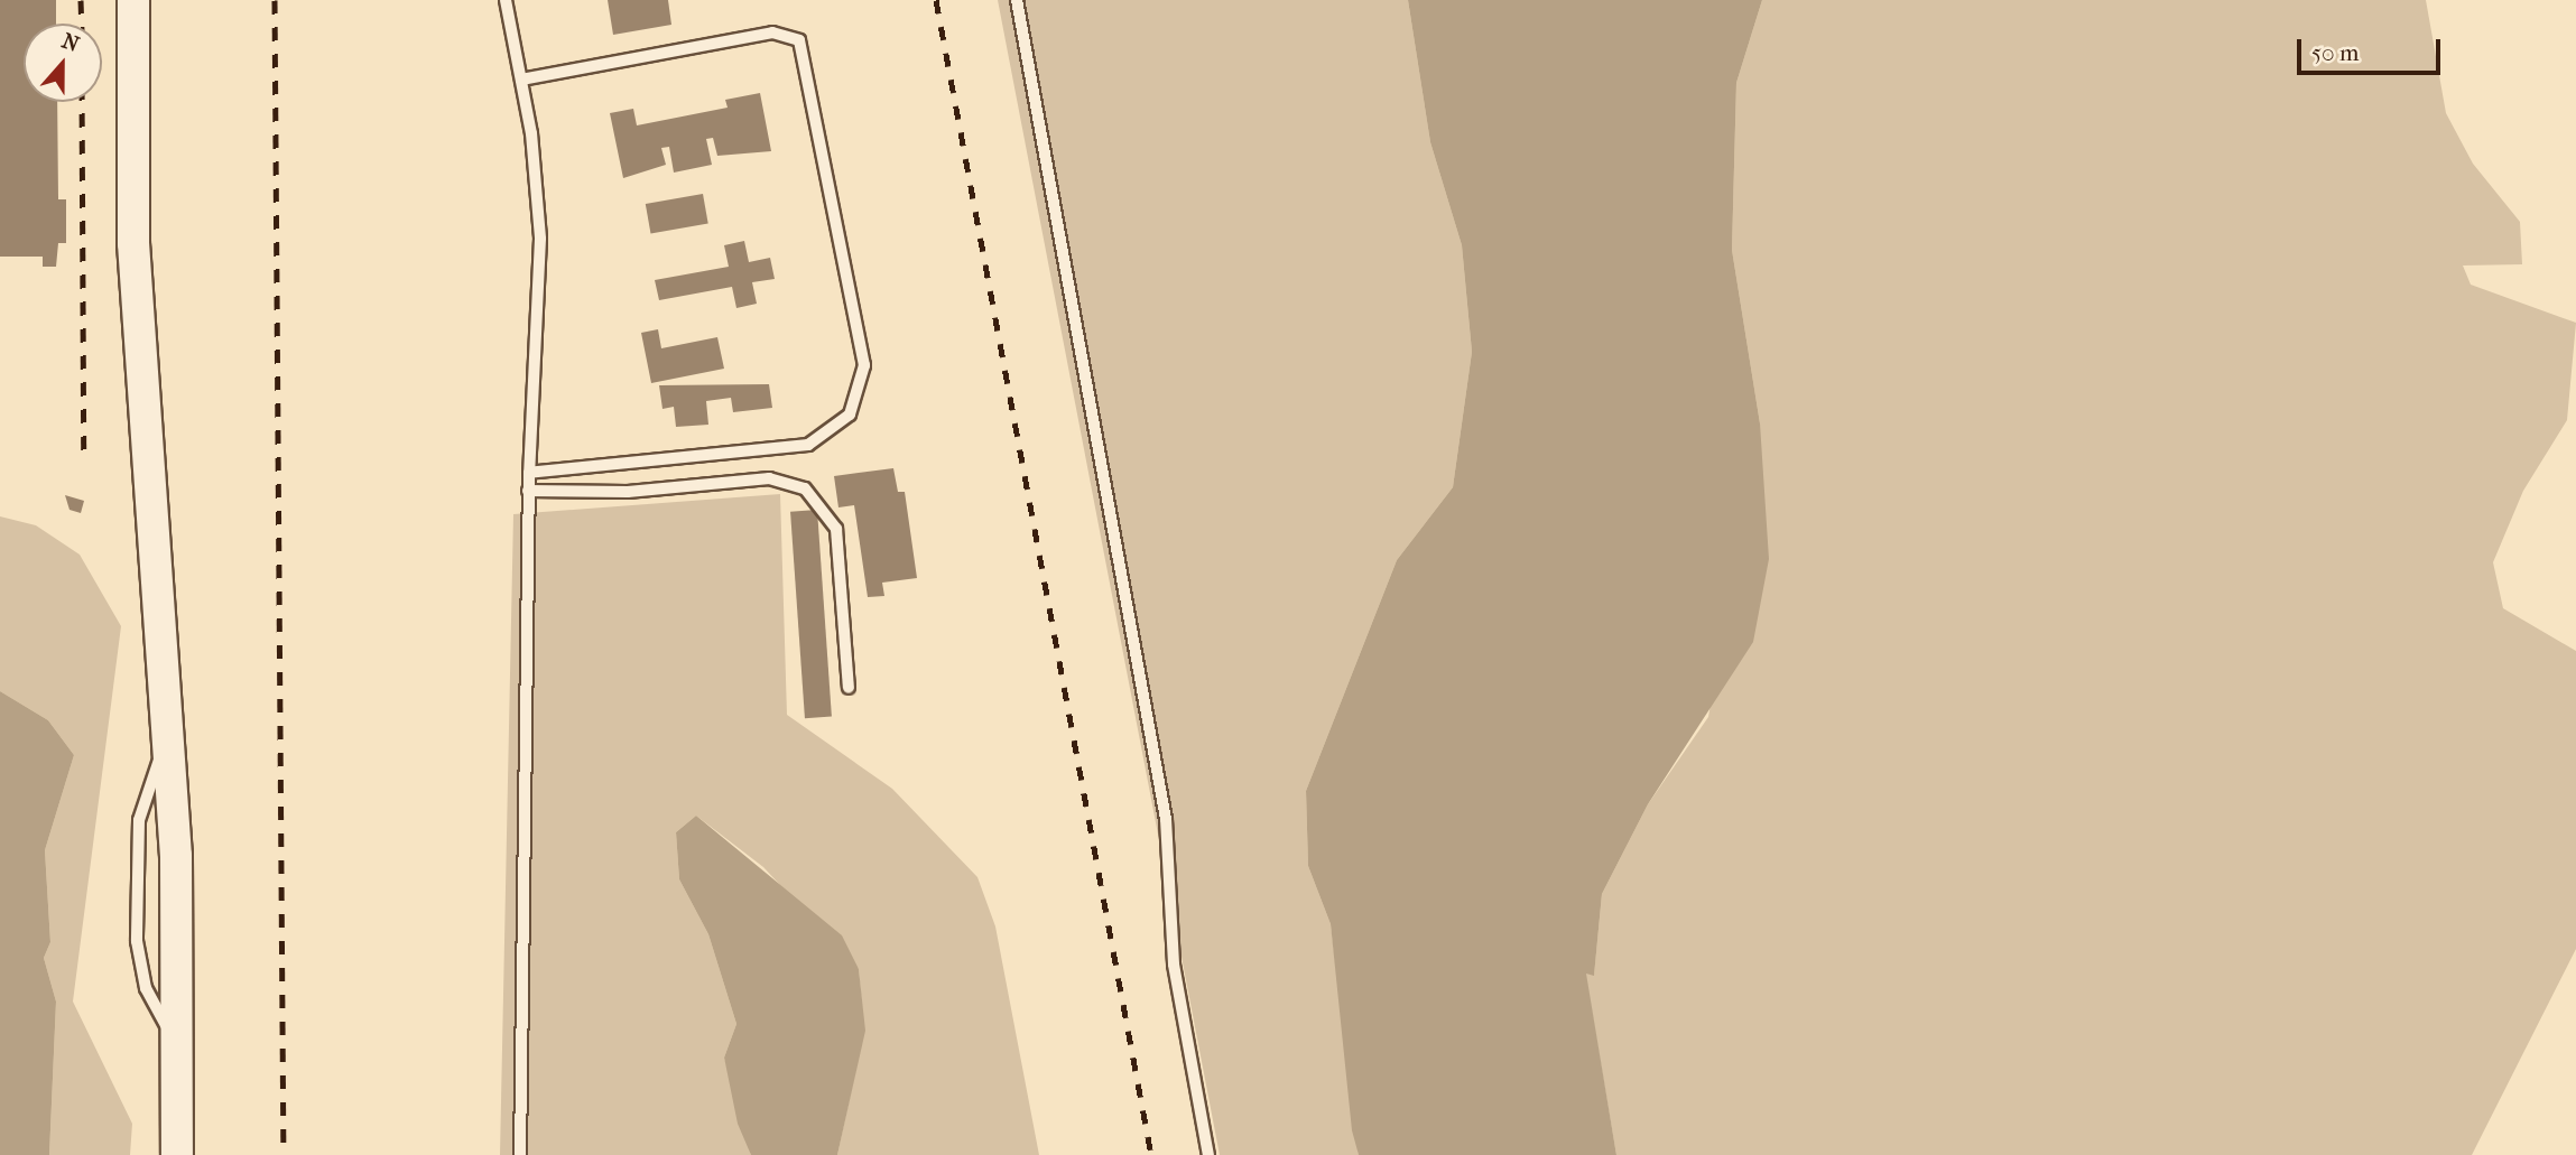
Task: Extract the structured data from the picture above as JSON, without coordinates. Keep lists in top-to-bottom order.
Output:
{
  "scale_bar": "50 m",
  "north": "top"
}
